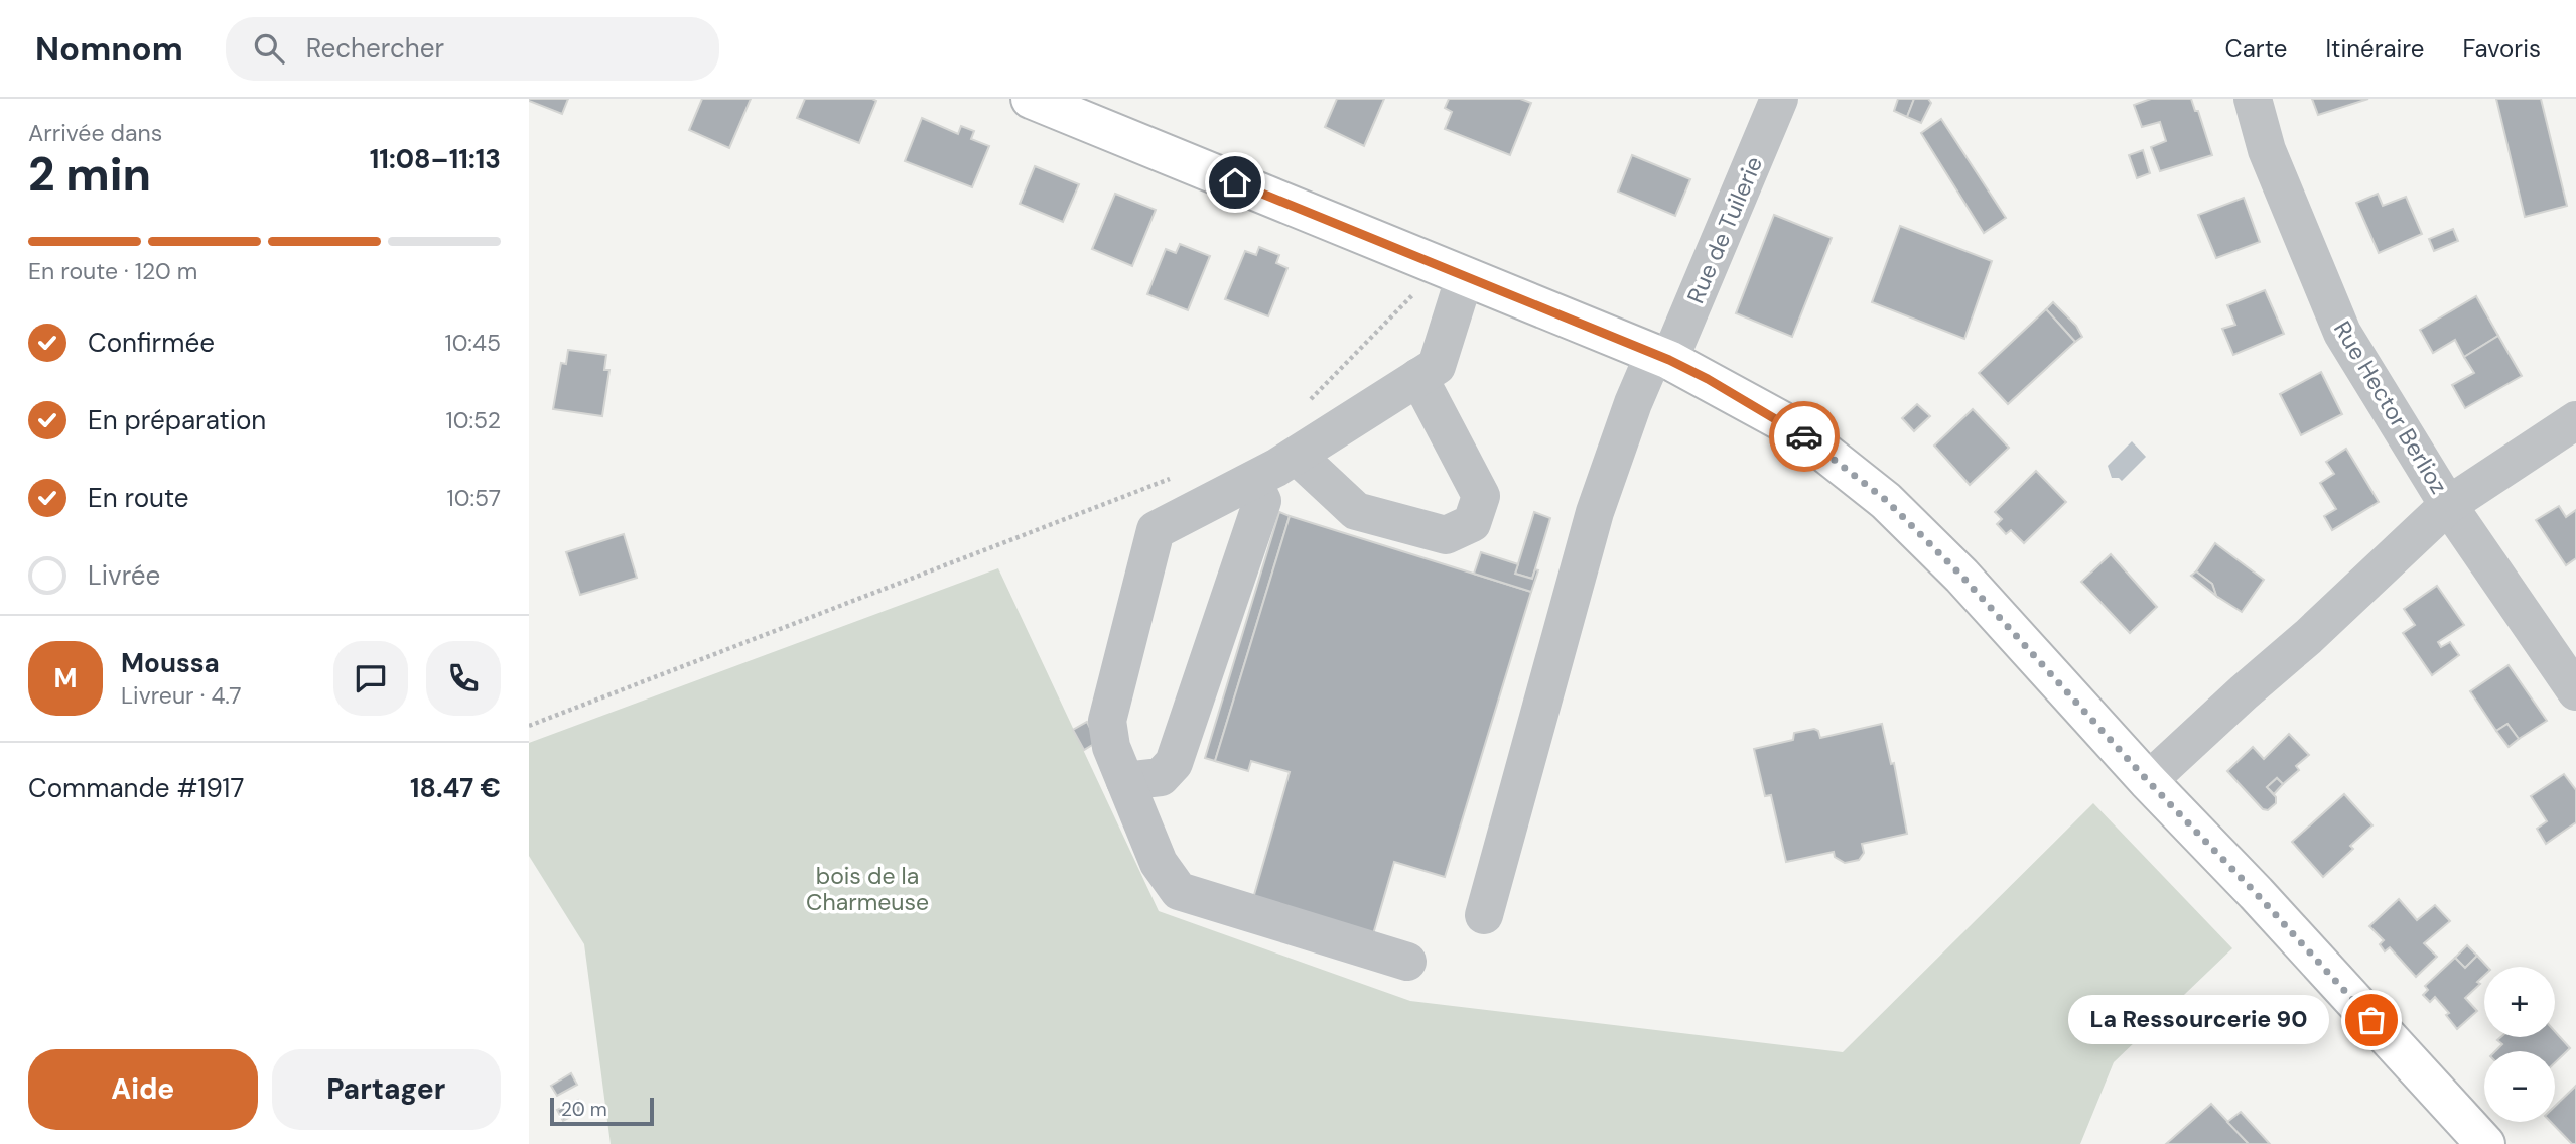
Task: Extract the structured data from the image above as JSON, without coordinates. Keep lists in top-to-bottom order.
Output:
{
  "streets": {
    "street": ["Rue de Tuilerie", "Rue Hector Berlioz"]
  },
  "parks": ["bois de la Charmeuse"],
  "places": ["La Ressourcerie 90"],
  "scale_bar": "20 m",
  "page": {
    "header": "Nomnom",
    "search": "Rechercher",
    "nav": ["Carte", "Itinéraire", "Favoris"],
    "heading": ["2 min", "Arrivée dans", "11:08–11:13"],
    "panel": [
      "Moussa",
      "Livreur · 4.7",
      "Commande #1917",
      "18.47 €"
    ],
    "bar": "En route · 120 m",
    "list": [
      ["Confirmée", "10:45"],
      ["En préparation", "10:52"],
      ["En route", "10:57"],
      "Livrée"
    ],
    "round": "M",
    "map_buttons": ["+", "−"],
    "bubble": "La Ressourcerie 90",
    "buttons": ["Aide", "Partager"],
    "scale": "20 m"
  }
}
